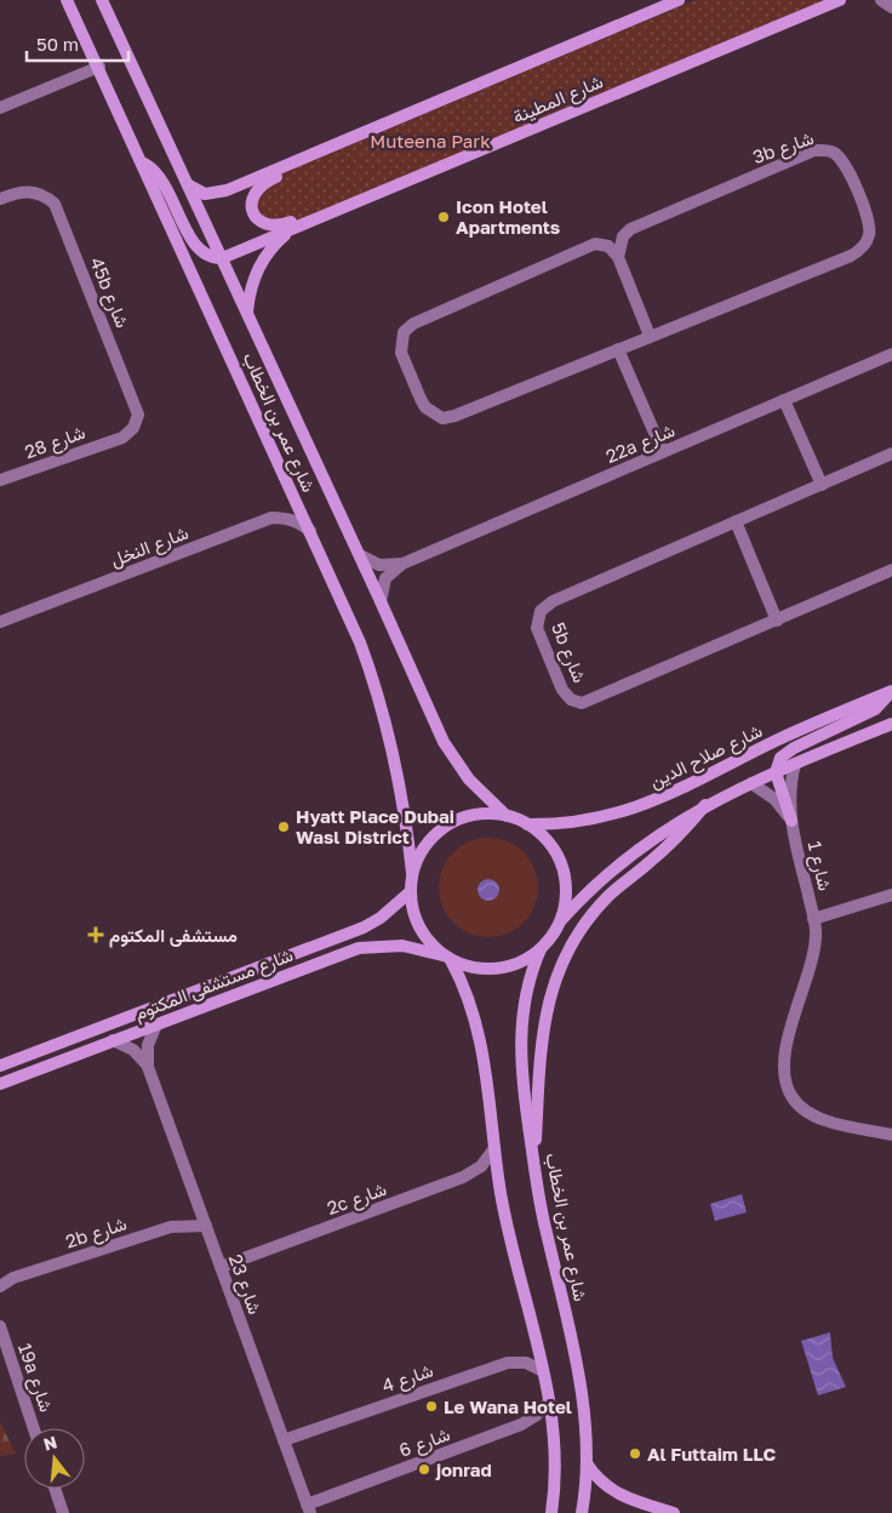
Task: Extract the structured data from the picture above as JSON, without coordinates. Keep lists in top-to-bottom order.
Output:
{
  "streets": {
    "main road": [
      "شارع المطينة",
      "شارع عمر بن الخطاب",
      "شارع صلاح الدين",
      "شارع مستشفى المكتوم"
    ],
    "street": [
      "3b شارع",
      "45b شارع",
      "شارع 28",
      "22a شارع",
      "شارع النخل",
      "5b شارع",
      "شارع 1",
      "2c شارع",
      "2b شارع",
      "شارع 23",
      "19a شارع",
      "شارع 4",
      "شارع 6"
    ]
  },
  "crossings": [
    ["شارع المطينة", "شارع عمر بن الخطاب"],
    ["45b شارع", "شارع 28"],
    ["شارع عمر بن الخطاب", "22a شارع"],
    ["شارع عمر بن الخطاب", "شارع النخل"],
    ["شارع عمر بن الخطاب", "شارع صلاح الدين"],
    ["شارع عمر بن الخطاب", "شارع مستشفى المكتوم"],
    ["شارع صلاح الدين", "شارع مستشفى المكتوم"],
    ["شارع مستشفى المكتوم", "شارع 23"],
    ["2c شارع", "شارع 23"],
    ["2b شارع", "شارع 23"],
    ["شارع 23", "شارع 4"],
    ["شارع 23", "شارع 6"]
  ],
  "parks": ["Muteena Park"],
  "places": {
    "other": [
      "Icon Hotel Apartments",
      "Hyatt Place Dubai Wasl District",
      "Le Wana Hotel",
      "Al Futtaim LLC",
      "jonrad"
    ],
    "health": ["مستشفى المكتوم"]
  },
  "scale_bar": "50 m",
  "north": "top"
}
